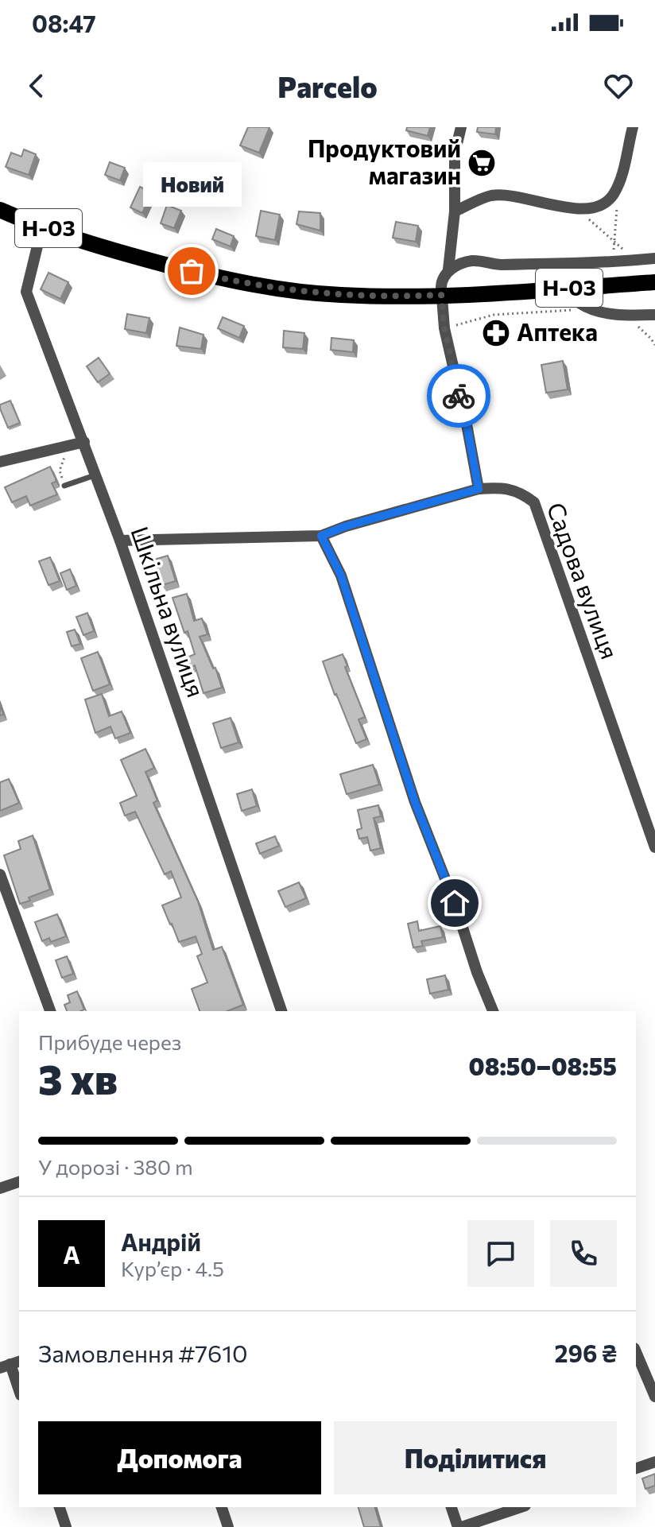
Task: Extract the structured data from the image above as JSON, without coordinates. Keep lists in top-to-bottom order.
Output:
{
  "streets": {
    "main road": ["Н-03"],
    "street": ["Садова вулиця", "Шкільна вулиця"]
  },
  "crossings": [
    ["Н-03", "Шкільна вулиця"],
    ["Садова вулиця", "Шкільна вулиця"]
  ],
  "places": {
    "supermarket": ["Продуктовий магазин"],
    "other": ["Новий"],
    "pharmacy": ["Аптека"]
  },
  "page": {
    "status": "08:47",
    "header": "Parcelo",
    "bubble": "Новий",
    "heading": ["3 хв", "Прибуде через", "08:50–08:55"],
    "panel": [
      "Андрій",
      "Кур’єр · 4.5",
      "Замовлення #7610",
      "296 ₴"
    ],
    "bar": "У дорозі · 380 m",
    "round": "А",
    "buttons": ["Допомога", "Поділитися"]
  }
}
